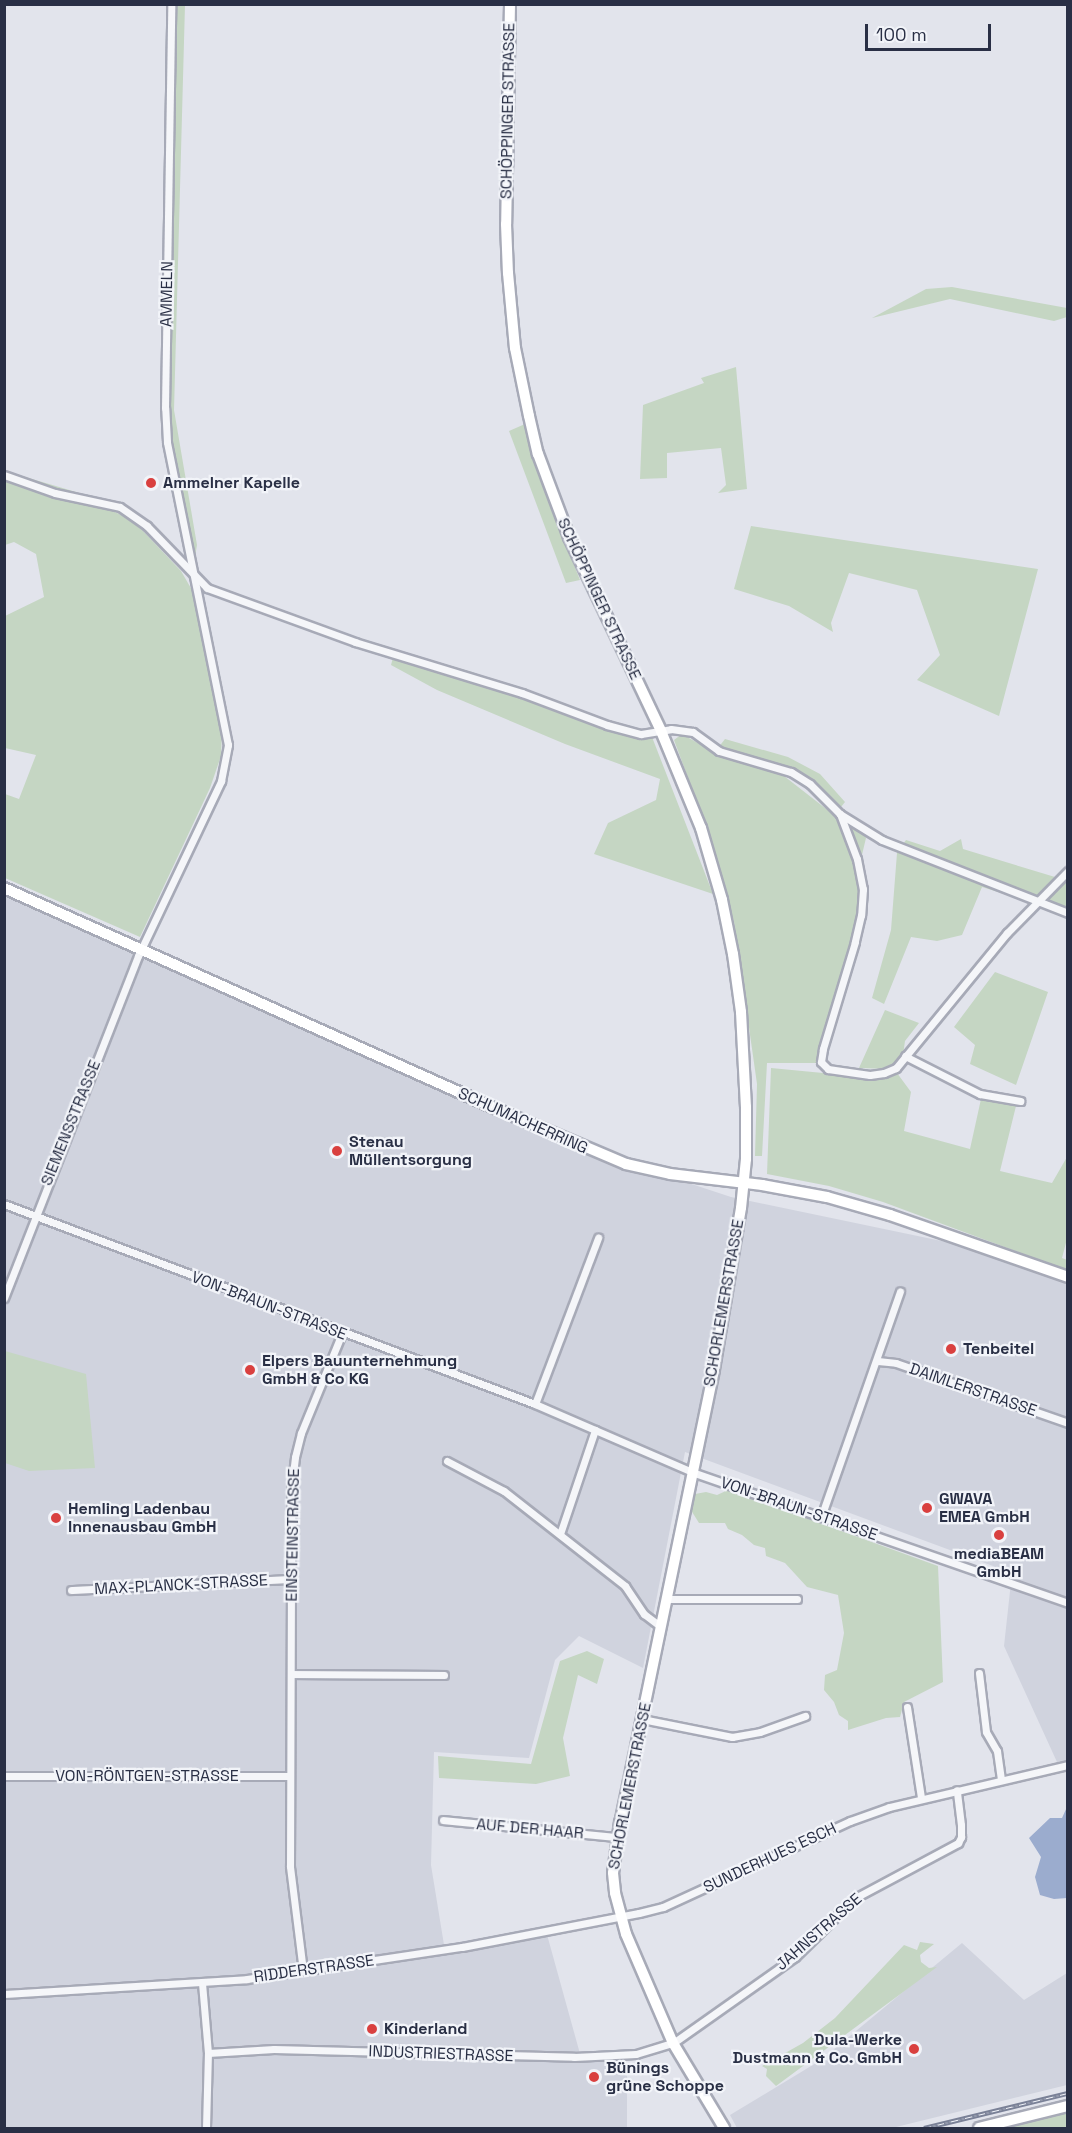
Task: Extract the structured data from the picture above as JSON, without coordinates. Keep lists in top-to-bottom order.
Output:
{
  "streets": {
    "main road": ["SCHÖPPINGER STRASSE", "SCHUMACHERRING", "SCHORLEMERSTRASSE"],
    "street": [
      "AMMELN",
      "SIEMENSSTRASSE",
      "VON-BRAUN-STRASSE",
      "DAIMLERSTRASSE",
      "EINSTEINSTRASSE",
      "MAX-PLANCK-STRASSE",
      "VON-RÖNTGEN-STRASSE",
      "AUF DER HAAR",
      "SUNDERHUES ESCH",
      "JAHNSTRASSE",
      "RIDDERSTRASSE",
      "INDUSTRIESTRASSE"
    ]
  },
  "crossings": [
    ["SCHÖPPINGER STRASSE", "SCHUMACHERRING"],
    ["SCHÖPPINGER STRASSE", "SCHORLEMERSTRASSE"],
    ["AMMELN", "SCHUMACHERRING"],
    ["AMMELN", "SIEMENSSTRASSE"],
    ["SCHUMACHERRING", "SIEMENSSTRASSE"],
    ["SCHUMACHERRING", "SCHORLEMERSTRASSE"],
    ["SIEMENSSTRASSE", "VON-BRAUN-STRASSE"],
    ["SCHORLEMERSTRASSE", "VON-BRAUN-STRASSE"],
    ["SCHORLEMERSTRASSE", "AUF DER HAAR"],
    ["SCHORLEMERSTRASSE", "SUNDERHUES ESCH"],
    ["SCHORLEMERSTRASSE", "JAHNSTRASSE"],
    ["SCHORLEMERSTRASSE", "RIDDERSTRASSE"],
    ["SCHORLEMERSTRASSE", "INDUSTRIESTRASSE"],
    ["VON-BRAUN-STRASSE", "EINSTEINSTRASSE"],
    ["EINSTEINSTRASSE", "MAX-PLANCK-STRASSE"],
    ["EINSTEINSTRASSE", "VON-RÖNTGEN-STRASSE"],
    ["EINSTEINSTRASSE", "RIDDERSTRASSE"],
    ["SUNDERHUES ESCH", "JAHNSTRASSE"],
    ["SUNDERHUES ESCH", "RIDDERSTRASSE"],
    ["JAHNSTRASSE", "INDUSTRIESTRASSE"]
  ],
  "places": [
    "Ammelner Kapelle",
    "Stenau Müllentsorgung",
    "Tenbeitel",
    "Elpers Bauunternehmung GmbH & Co KG",
    "GWAVA EMEA GmbH",
    "Hemling Ladenbau Innenausbau GmbH",
    "mediaBEAM GmbH",
    "Kinderland",
    "Dula-Werke Dustmann & Co. GmbH",
    "Bünings grüne Schoppe"
  ],
  "scale_bar": "100 m"
}
